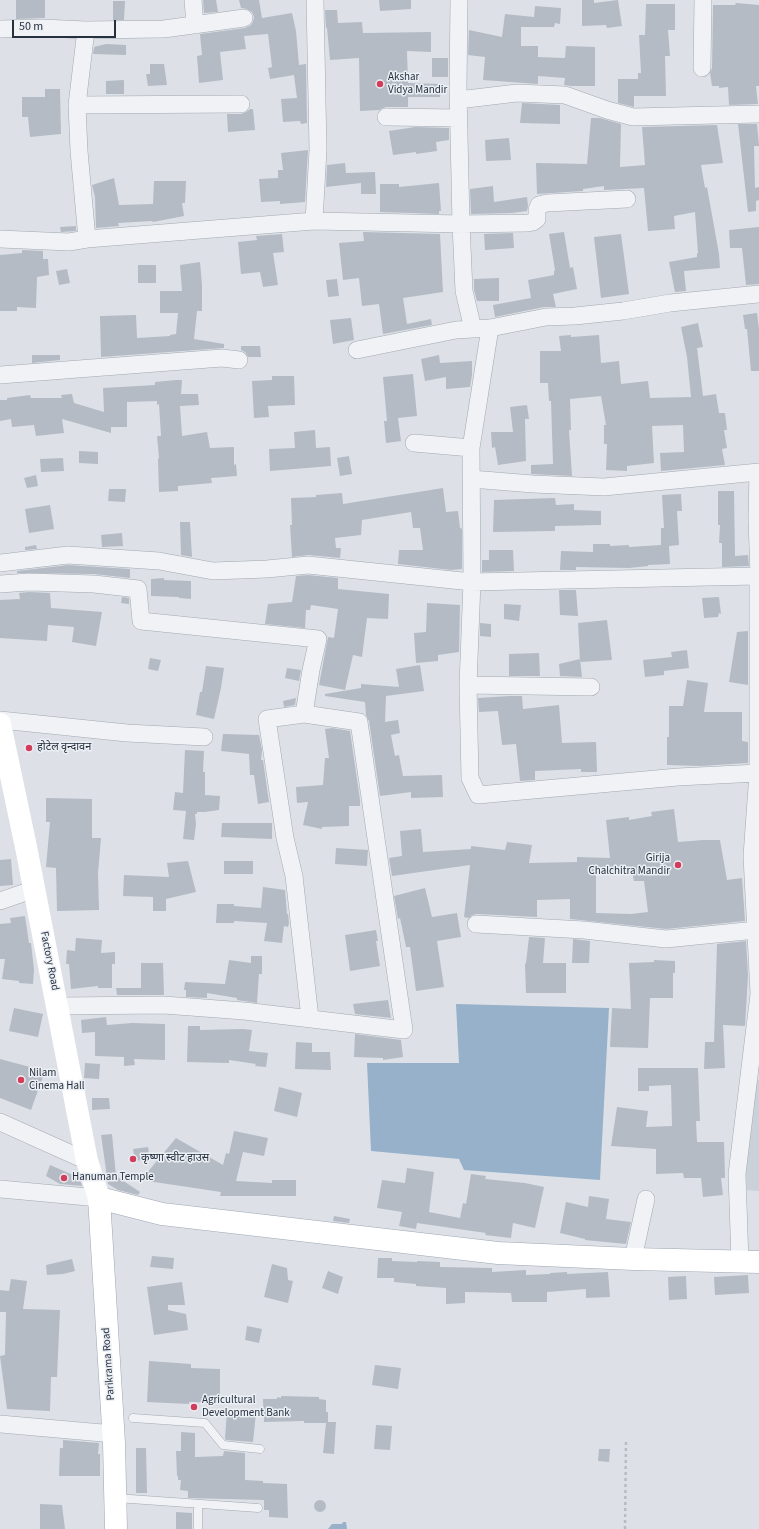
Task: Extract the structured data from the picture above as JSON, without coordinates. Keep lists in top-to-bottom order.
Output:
{
  "streets": {
    "main road": ["Factory Road", "Parikrama Road"]
  },
  "crossings": [
    ["Factory Road", "Parikrama Road"]
  ],
  "places": [
    "Akshar Vidya Mandir",
    "होटेल वृन्दावन",
    "Girija Chalchitra Mandir",
    "Nilam Cinema Hall",
    "कृष्णा स्वीट हाउस",
    "Hanuman Temple",
    "Agricultural Development Bank"
  ],
  "scale_bar": "50 m"
}
